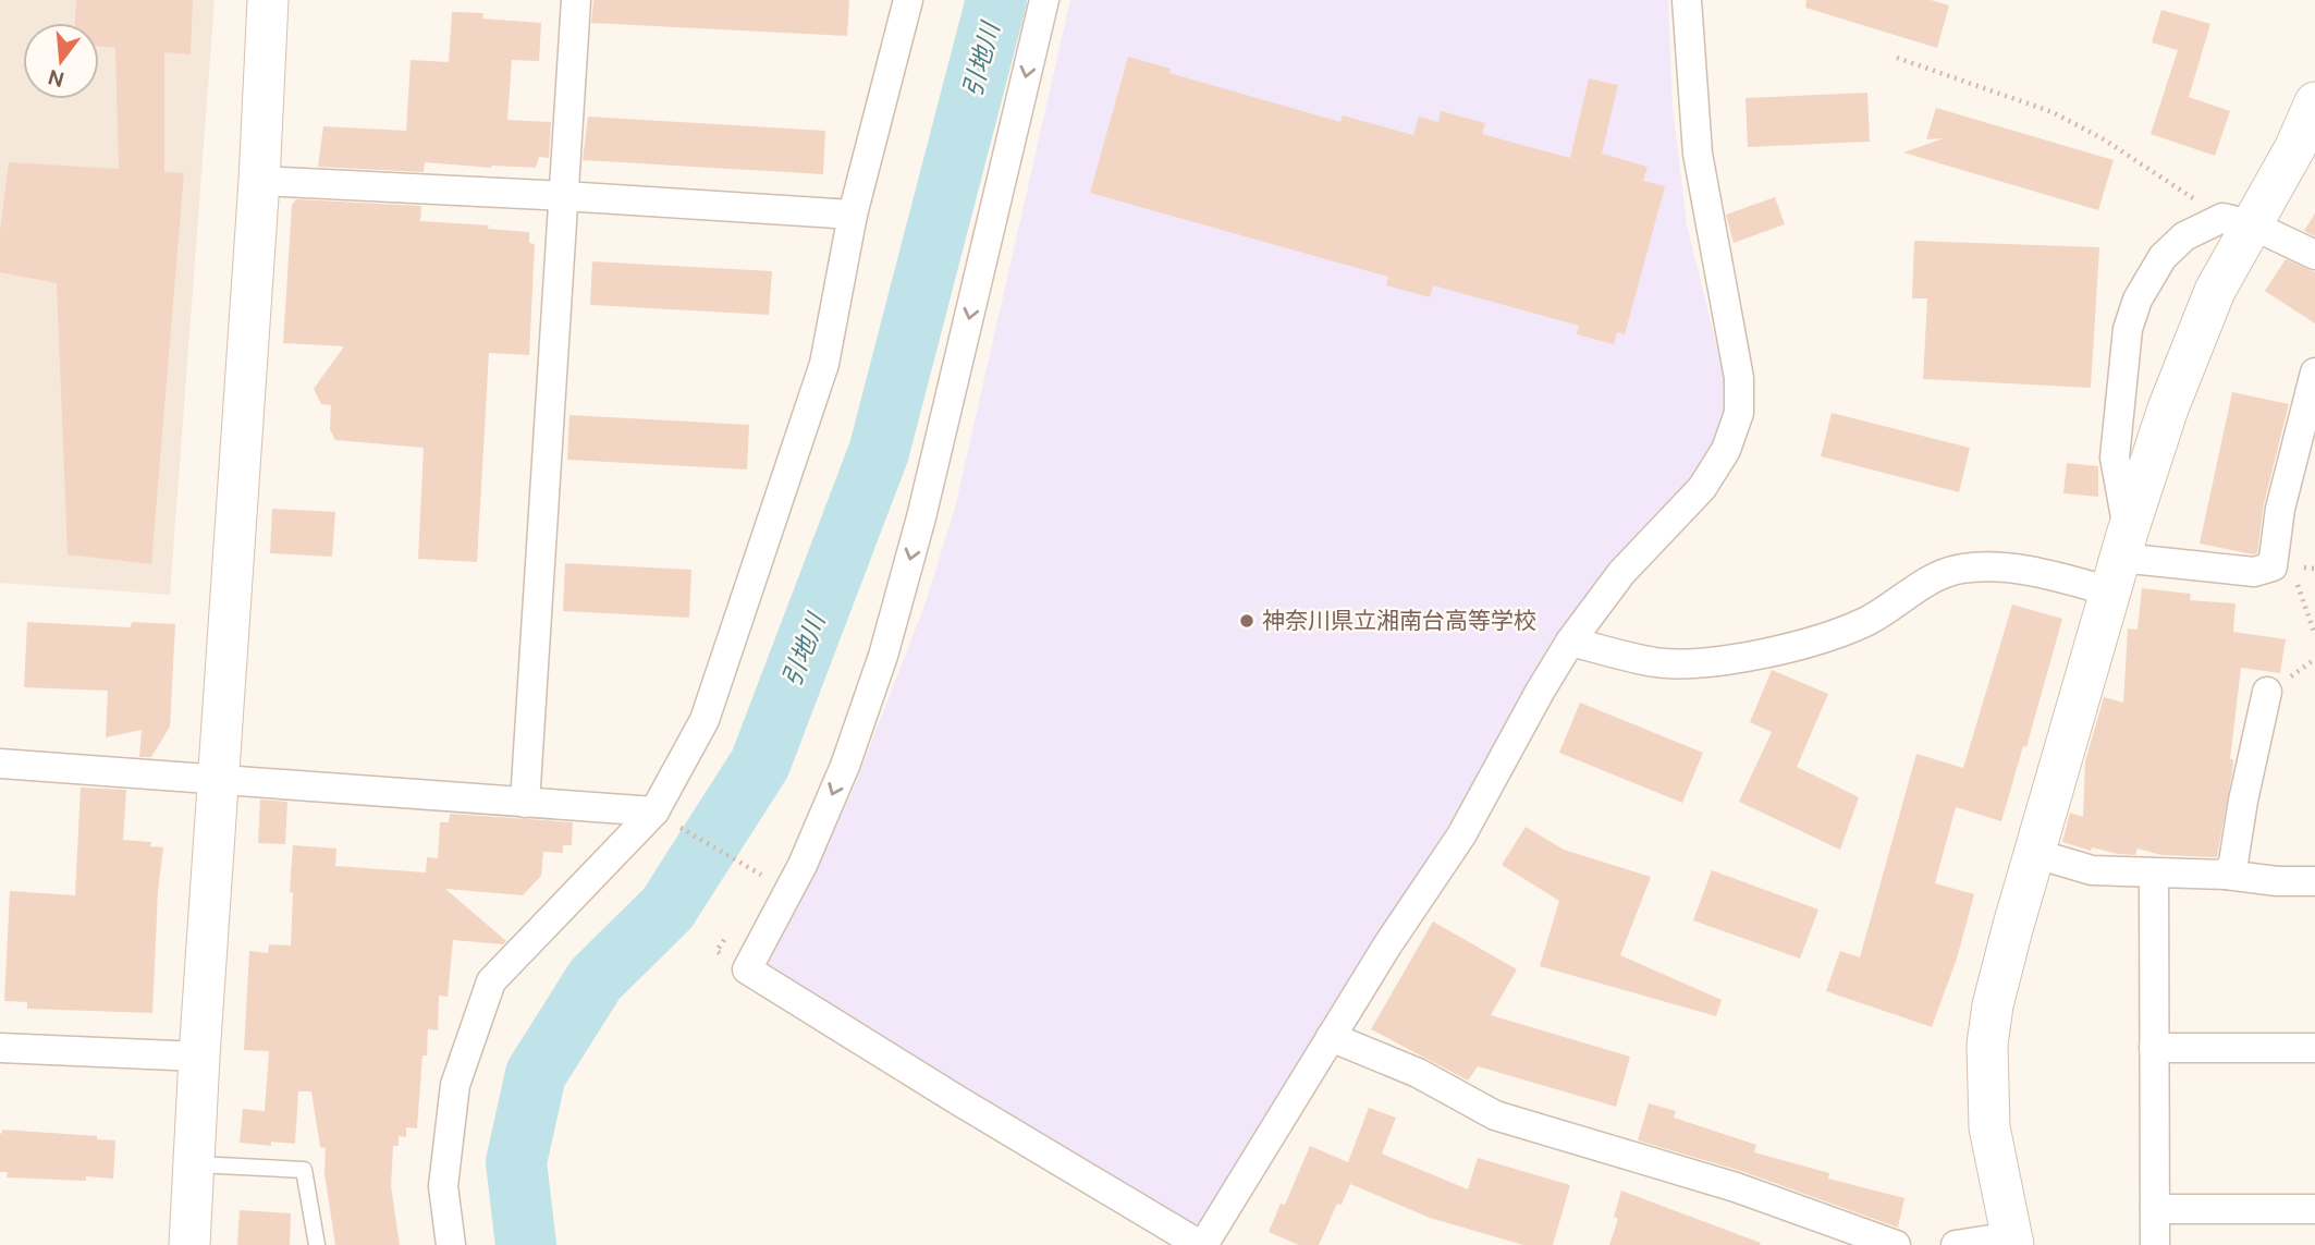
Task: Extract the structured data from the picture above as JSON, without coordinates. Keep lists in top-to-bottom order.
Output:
{
  "water": ["引地川"],
  "places": ["神奈川県立湘南台高等学校"],
  "north": "bottom"
}
